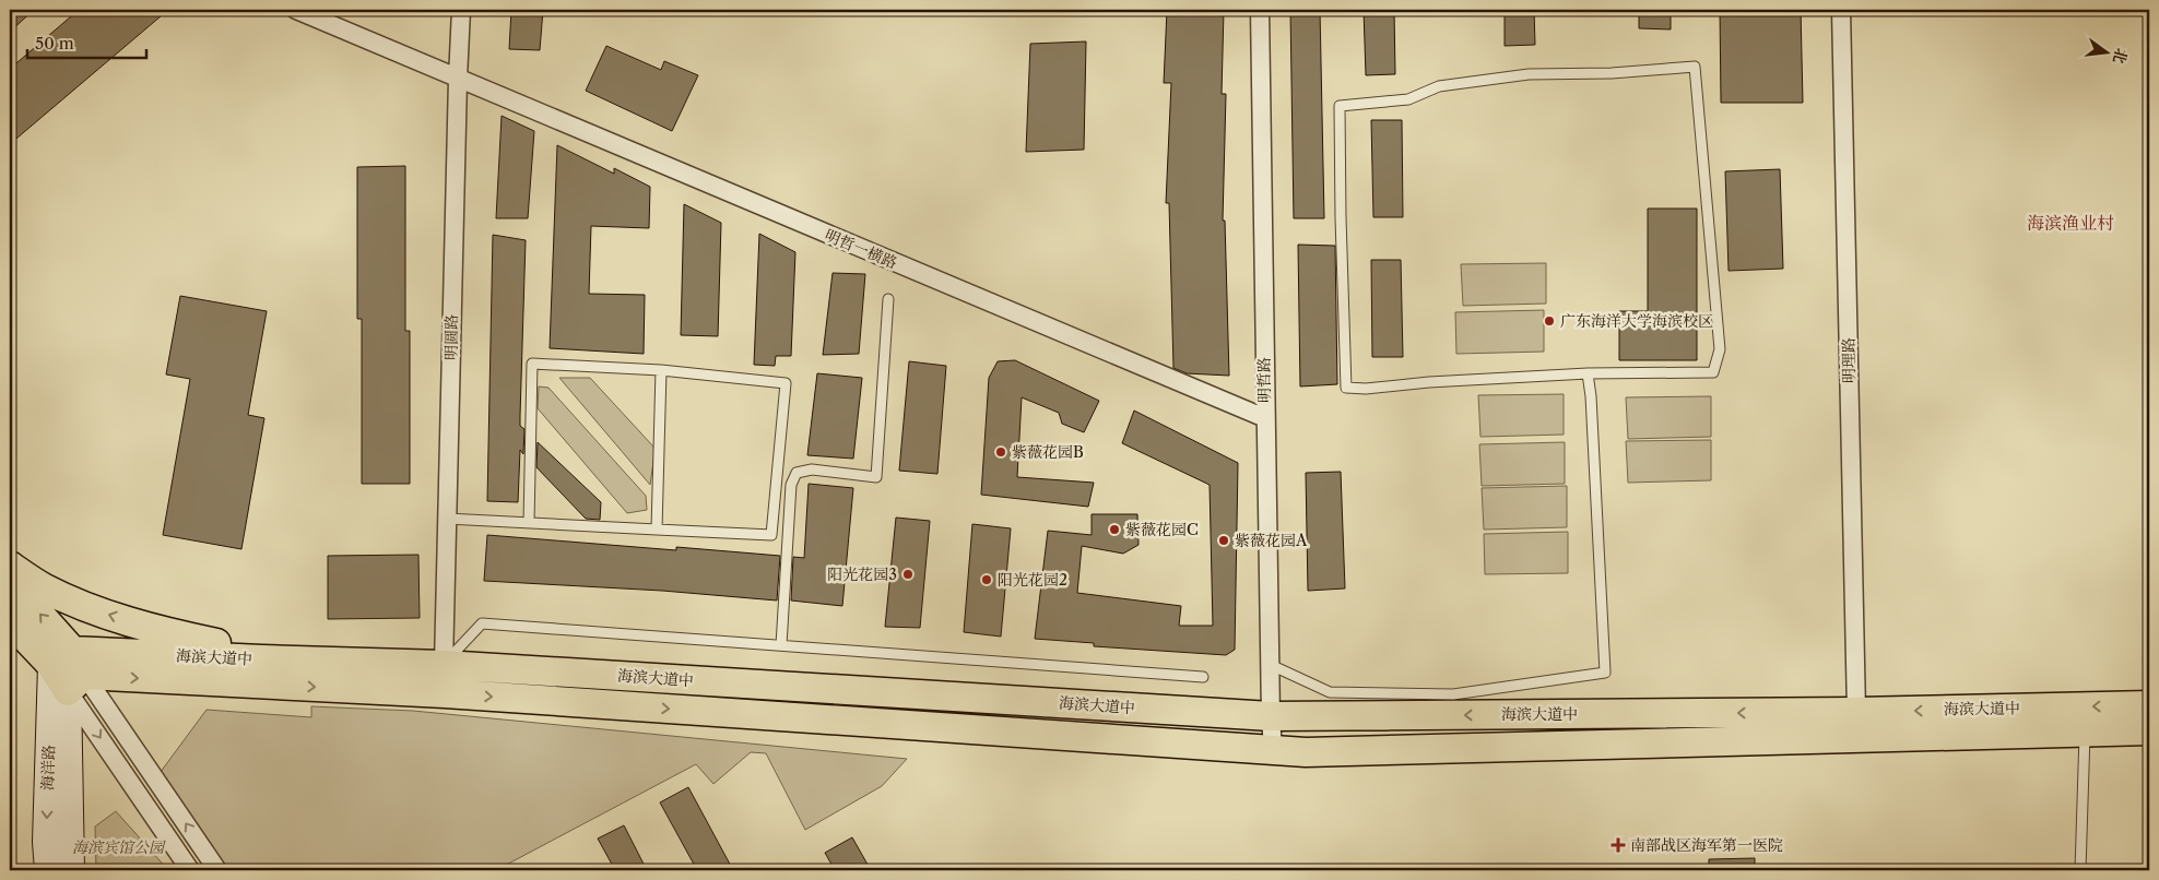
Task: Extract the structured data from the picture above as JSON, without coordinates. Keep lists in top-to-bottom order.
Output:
{
  "streets": {
    "main road": ["海滨大道中"],
    "street": [
      "明哲一横路",
      "明圆路",
      "明理路",
      "明哲路",
      "海洋路"
    ]
  },
  "crossings": [
    ["明哲一横路", "明圆路"],
    ["明哲一横路", "明哲路"],
    ["明圆路", "海滨大道中"],
    ["明理路", "海滨大道中"],
    ["明哲路", "海滨大道中"],
    ["海滨大道中", "海洋路"]
  ],
  "districts": ["海滨渔业村"],
  "parks": ["海滨宾馆公园"],
  "places": {
    "other": [
      "广东海洋大学海滨校区",
      "紫薇花园B",
      "紫薇花园C",
      "紫薇花园A",
      "阳光花园3",
      "阳光花园2"
    ],
    "health": ["南部战区海军第一医院"]
  },
  "scale_bar": "50 m",
  "north": "right"
}
